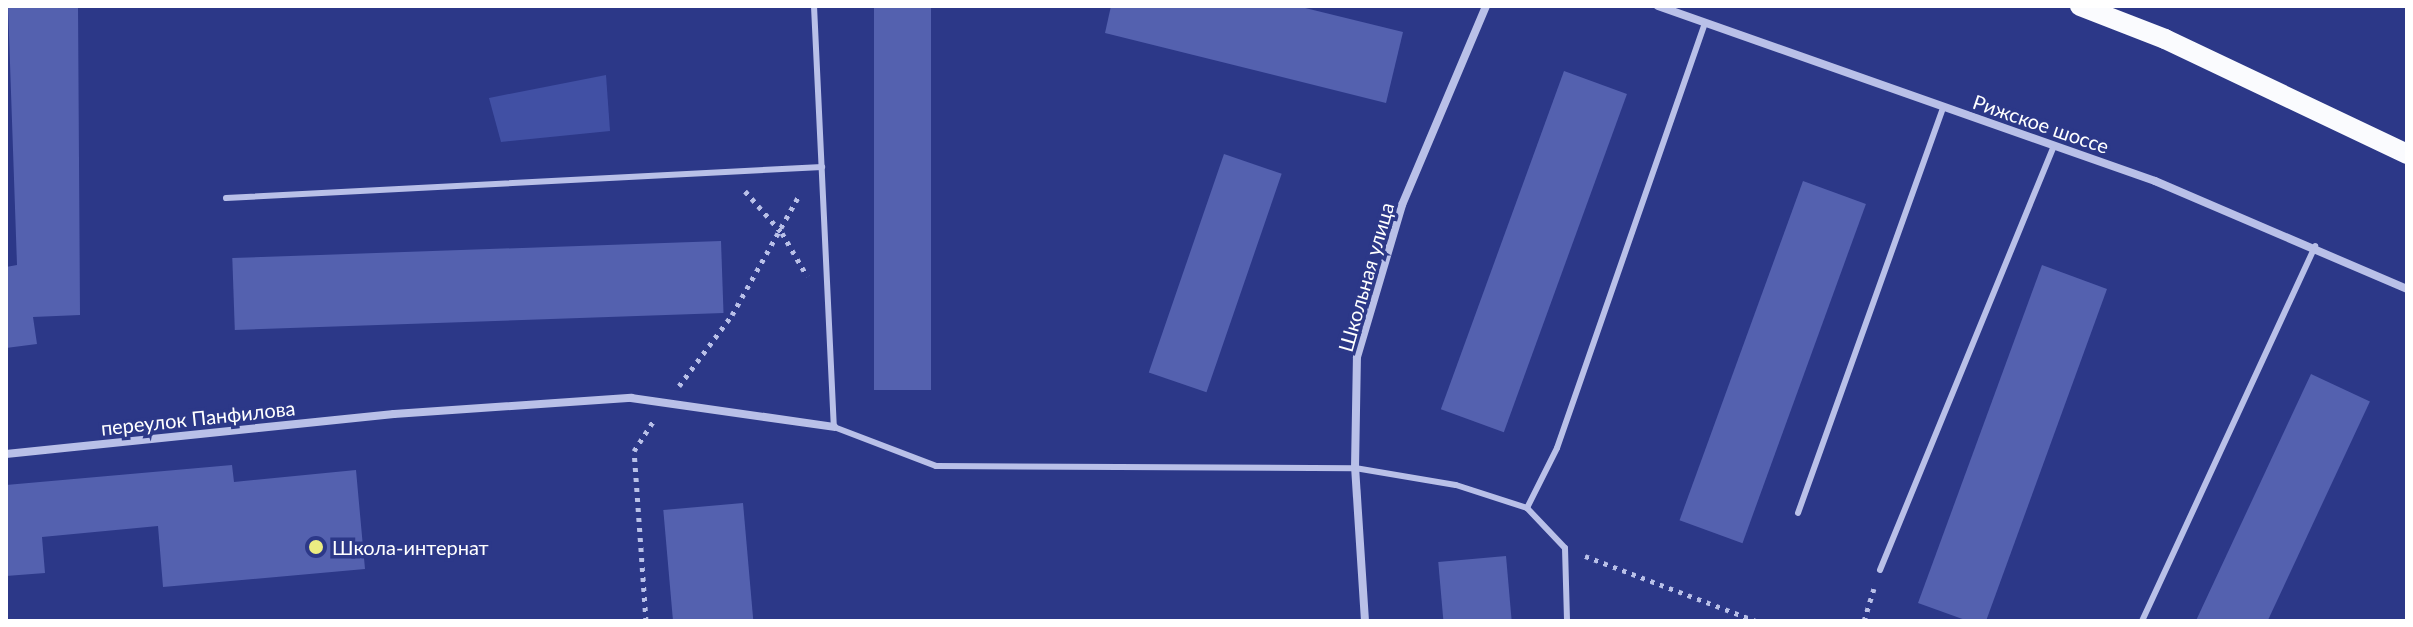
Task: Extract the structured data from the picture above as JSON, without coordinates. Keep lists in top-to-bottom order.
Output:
{
  "streets": {
    "street": ["Рижское шоссе", "Школьная улица", "переулок Панфилова"]
  },
  "places": ["Школа-интернат"]
}
